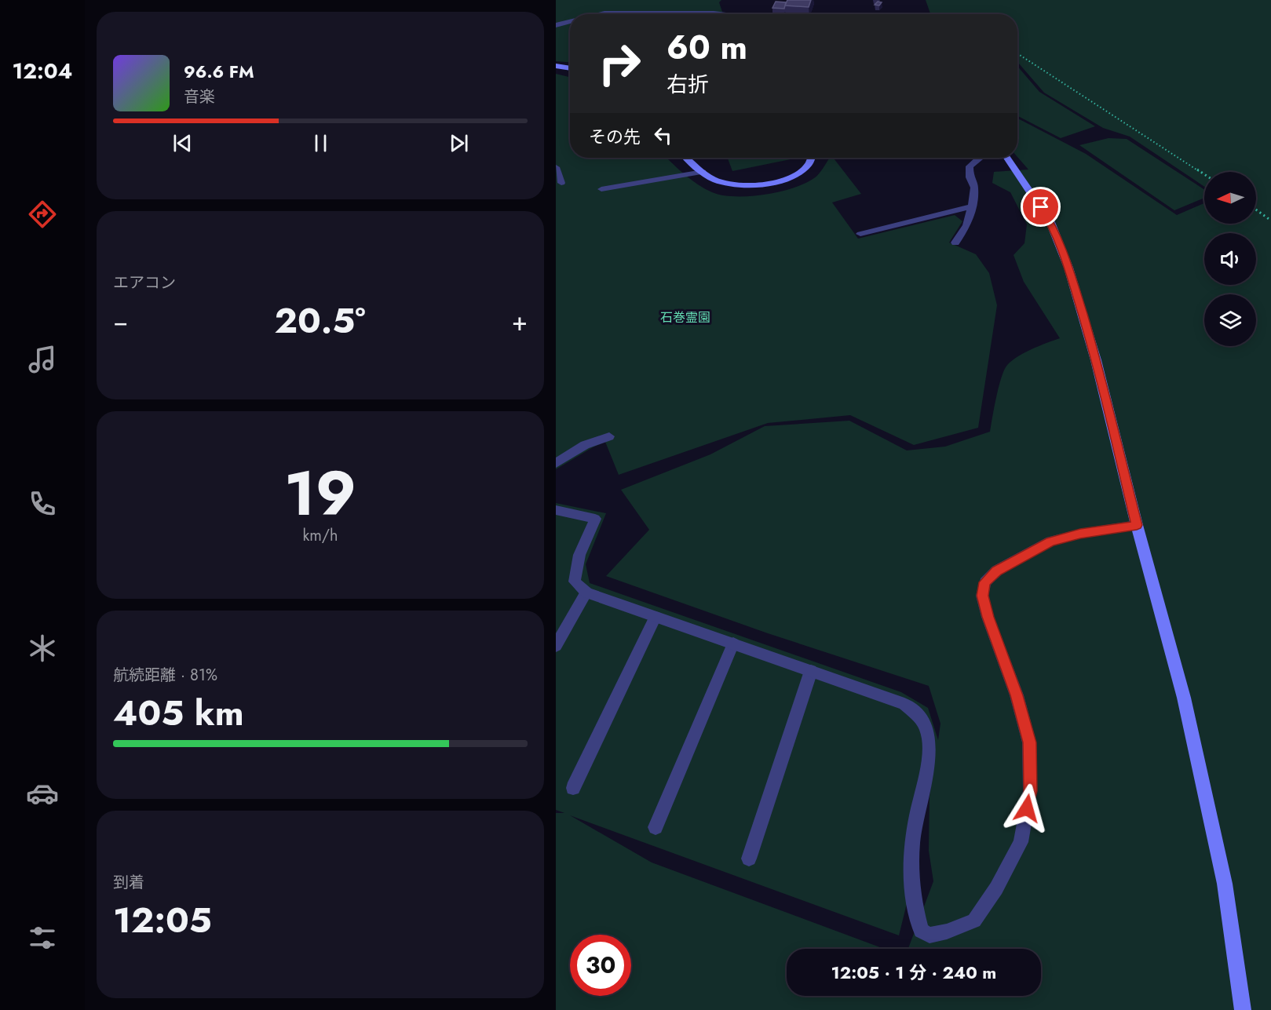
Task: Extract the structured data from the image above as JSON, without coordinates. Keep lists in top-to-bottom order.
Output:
{
  "parks": ["石巻霊園"],
  "north": "left",
  "page": {
    "tabs": "12:04",
    "turn": ["60 m", "右折"],
    "song": ["96.6 FM", "音楽"],
    "then": "その先",
    "tile": [
      "エアコン",
      ["19", "km/h"],
      ["航続距離 · 81%", "405 km"],
      ["到着", "12:05"]
    ],
    "heat": ["−", "20.5°", "+"],
    "limit": "30",
    "trip": "12:05 · 1 分 · 240 m"
  }
}
